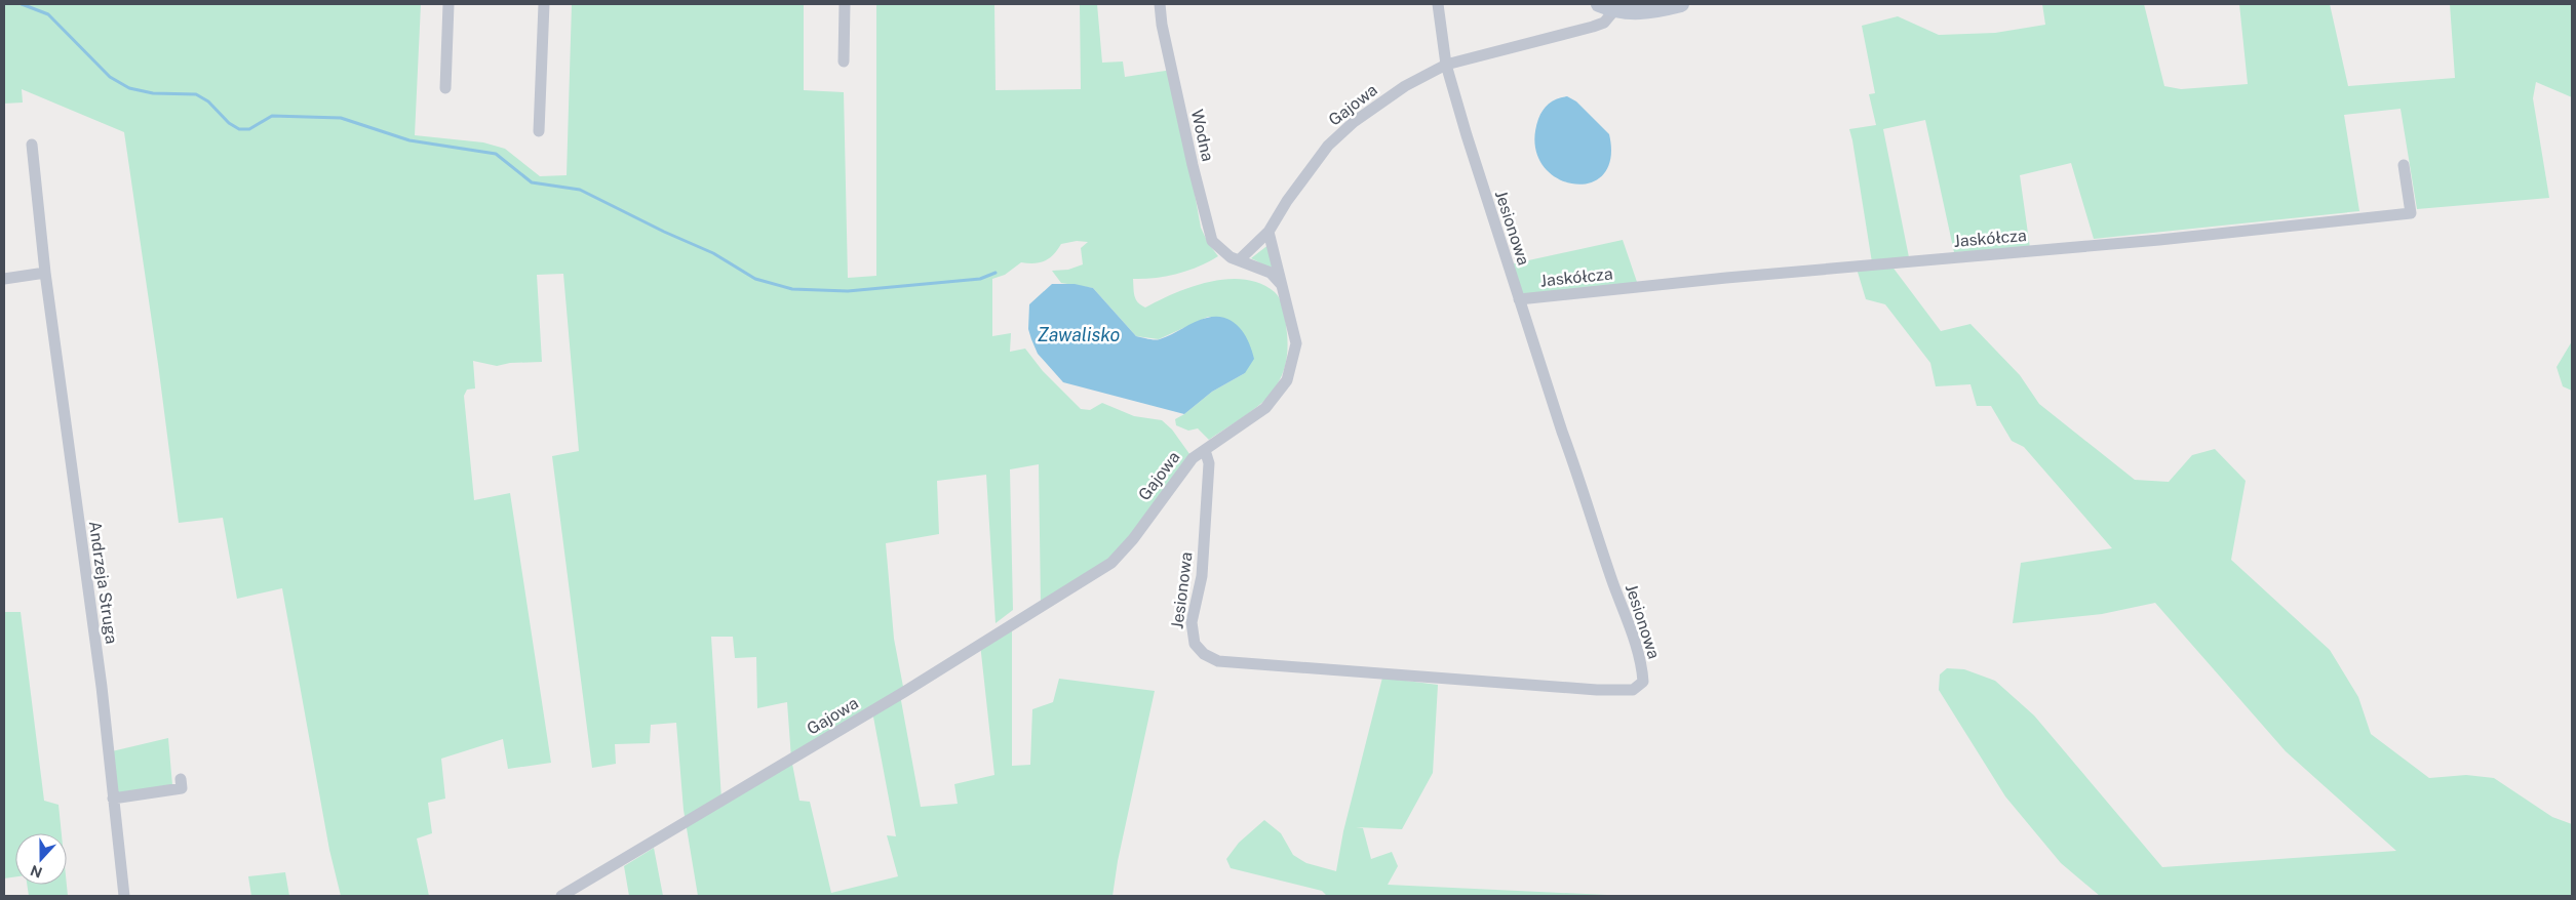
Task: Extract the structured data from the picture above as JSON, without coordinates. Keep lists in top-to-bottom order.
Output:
{
  "streets": {
    "street": [
      "Gajowa",
      "Wodna",
      "Jesionowa",
      "Jaskółcza",
      "Andrzeja Struga"
    ]
  },
  "crossings": [
    ["Gajowa", "Wodna"],
    ["Gajowa", "Jesionowa"],
    ["Jesionowa", "Jaskółcza"]
  ],
  "water": ["Zawalisko"],
  "north": "bottom"
}
